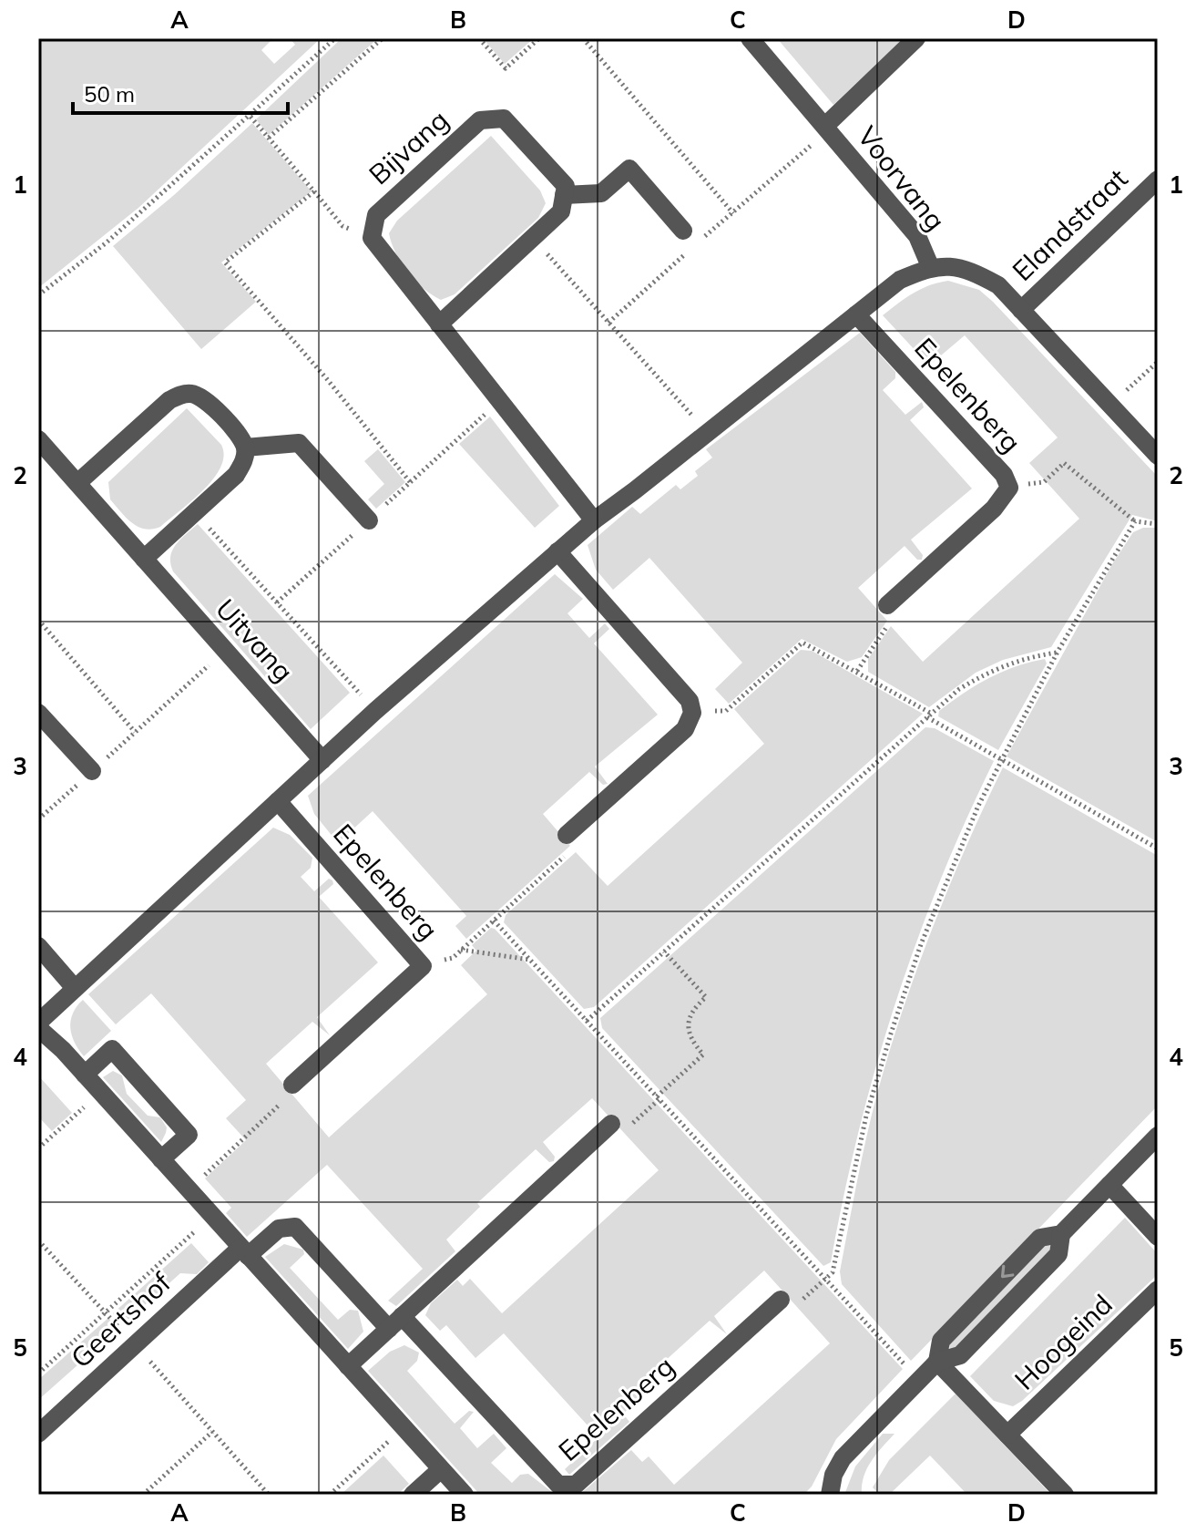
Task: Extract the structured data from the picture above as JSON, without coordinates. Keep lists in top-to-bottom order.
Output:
{
  "streets": {
    "street": [
      "Bijvang",
      "Voorvang",
      "Elandstraat",
      "Epelenberg",
      "Uitvang",
      "Geertshof",
      "Hoogeind"
    ]
  },
  "crossings": [
    ["Epelenberg", "Geertshof"]
  ],
  "scale_bar": "50 m",
  "grid": {
    "columns": [
      "A",
      "B",
      "C",
      "D"
    ],
    "rows": [
      "1",
      "2",
      "3",
      "4",
      "5"
    ]
  }
}
